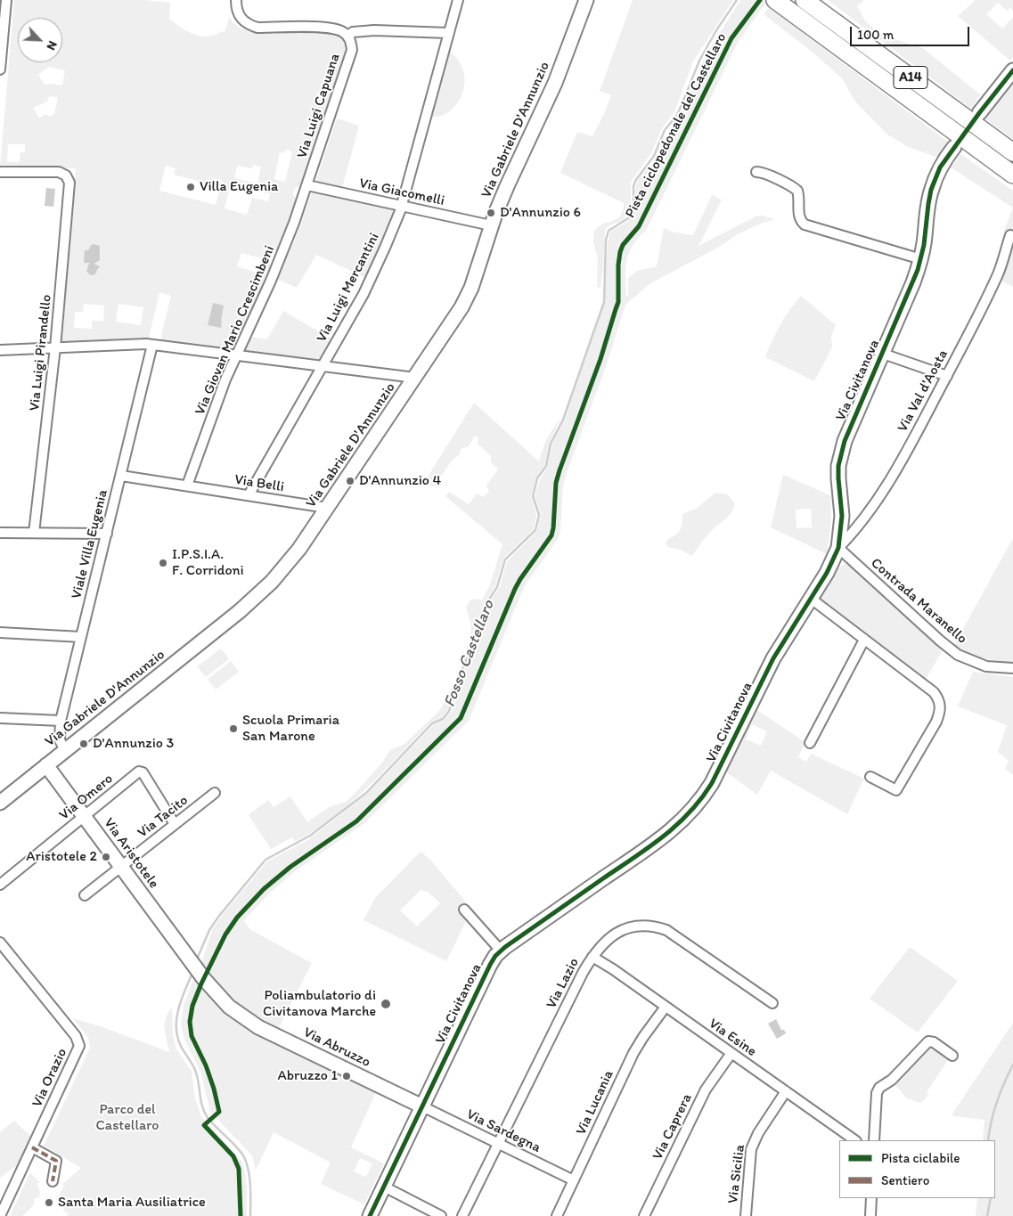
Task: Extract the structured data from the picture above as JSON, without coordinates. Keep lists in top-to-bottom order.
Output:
{
  "streets": {
    "highway": ["A14"],
    "street": [
      "Via Luigi Capuana",
      "Via Gabriele D'Annunzio",
      "Via Giacomelli",
      "Via Luigi Mercantini",
      "Via Giovan Mario Crescimbeni",
      "Via Luigi Pirandello",
      "Via Civitanova",
      "Via Val d'Aosta",
      "Via Belli",
      "Viale Villa Eugenia",
      "Contrada Maranello",
      "Via Omero",
      "Via Tacito",
      "Via Aristotele",
      "Via Lazio",
      "Via Esine",
      "Via Abruzzo",
      "Via Orazio",
      "Via Lucania",
      "Via Caprera",
      "Via Sardegna",
      "Via Sicilia"
    ],
    "cycle path": ["Pista ciclopedonale del Castellaro"]
  },
  "crossings": [
    ["Via Luigi Capuana", "Via Giacomelli"],
    ["Via Luigi Capuana", "Via Luigi Mercantini"],
    ["Via Luigi Capuana", "Via Giovan Mario Crescimbeni"],
    ["Via Gabriele D'Annunzio", "Via Giacomelli"],
    ["Via Gabriele D'Annunzio", "Via Belli"],
    ["Via Gabriele D'Annunzio", "Viale Villa Eugenia"],
    ["Via Gabriele D'Annunzio", "Via Aristotele"],
    ["Via Giacomelli", "Via Luigi Mercantini"],
    ["Via Giacomelli", "Via Giovan Mario Crescimbeni"],
    ["Via Luigi Mercantini", "Via Belli"],
    ["Via Giovan Mario Crescimbeni", "Via Belli"],
    ["Via Civitanova", "Via Val d'Aosta"],
    ["Via Civitanova", "Contrada Maranello"],
    ["Via Civitanova", "Via Abruzzo"],
    ["Via Civitanova", "Via Sardegna"],
    ["Via Val d'Aosta", "Contrada Maranello"],
    ["Via Belli", "Viale Villa Eugenia"],
    ["Via Omero", "Via Tacito"],
    ["Via Omero", "Via Aristotele"],
    ["Via Tacito", "Via Aristotele"],
    ["Via Aristotele", "Via Abruzzo"],
    ["Via Lazio", "Via Esine"],
    ["Via Lazio", "Via Sardegna"],
    ["Via Esine", "Via Lucania"],
    ["Via Esine", "Via Caprera"],
    ["Via Esine", "Via Sicilia"],
    ["Via Abruzzo", "Via Sardegna"],
    ["Via Lucania", "Via Sardegna"]
  ],
  "water": ["Fosso Castellaro"],
  "parks": ["Parco del Castellaro"],
  "places": [
    "Villa Eugenia",
    "D'Annunzio 6",
    "D'Annunzio 4",
    "I.P.S.I.A. F. Corridoni",
    "Scuola Primaria San Marone",
    "D'Annunzio 3",
    "Aristotele 2",
    "Poliambulatorio di Civitanova Marche",
    "Abruzzo 1",
    "Santa Maria Ausiliatrice"
  ],
  "legend": ["Pista ciclabile", "Sentiero"],
  "scale_bar": "100 m",
  "north": "bottom right"
}
